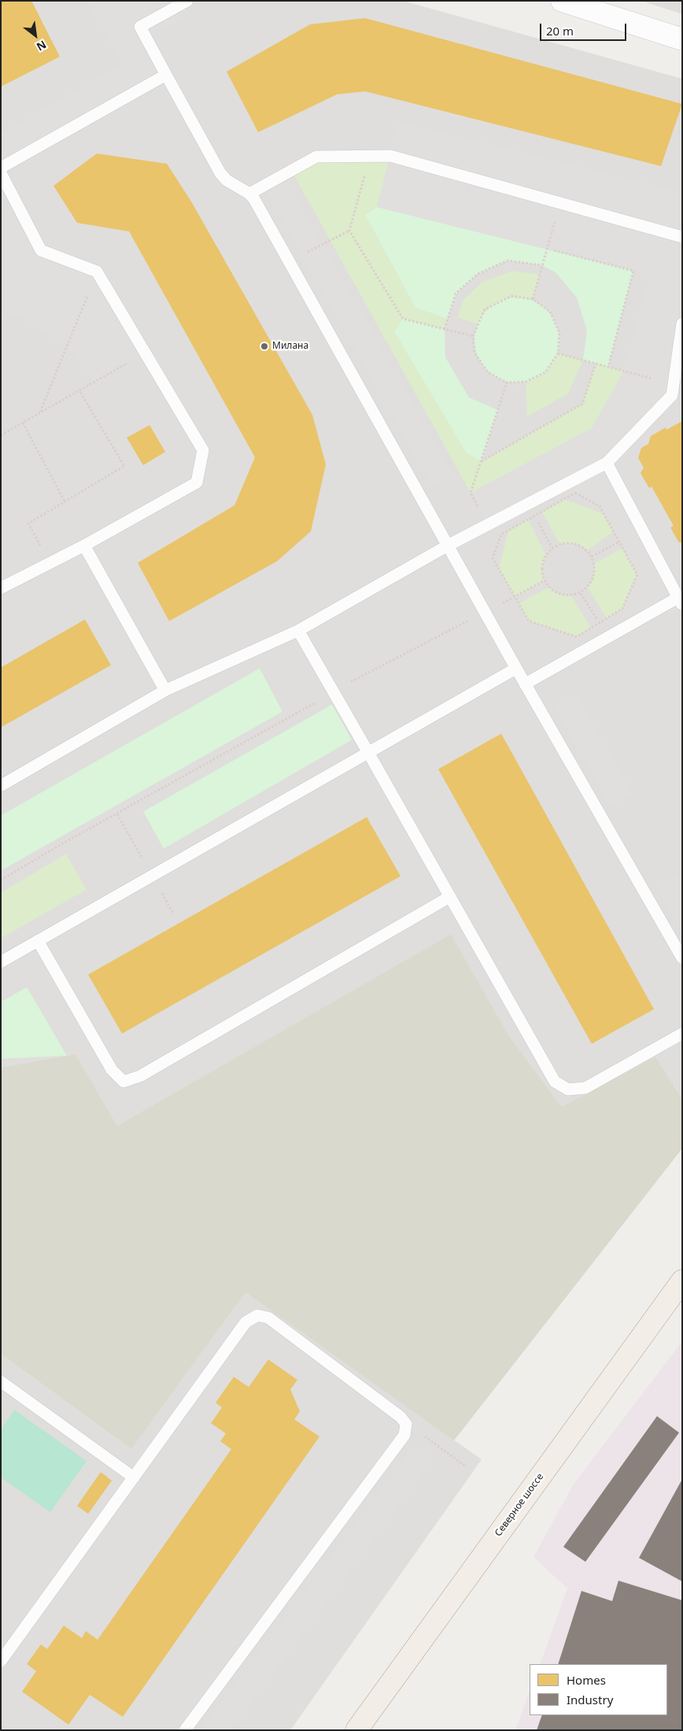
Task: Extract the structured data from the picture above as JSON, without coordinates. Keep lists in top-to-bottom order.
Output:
{
  "streets": {
    "main road": ["Северное шоссе"]
  },
  "places": ["Милана"],
  "legend": ["Homes", "Industry"],
  "scale_bar": "20 m",
  "north": "bottom right"
}
